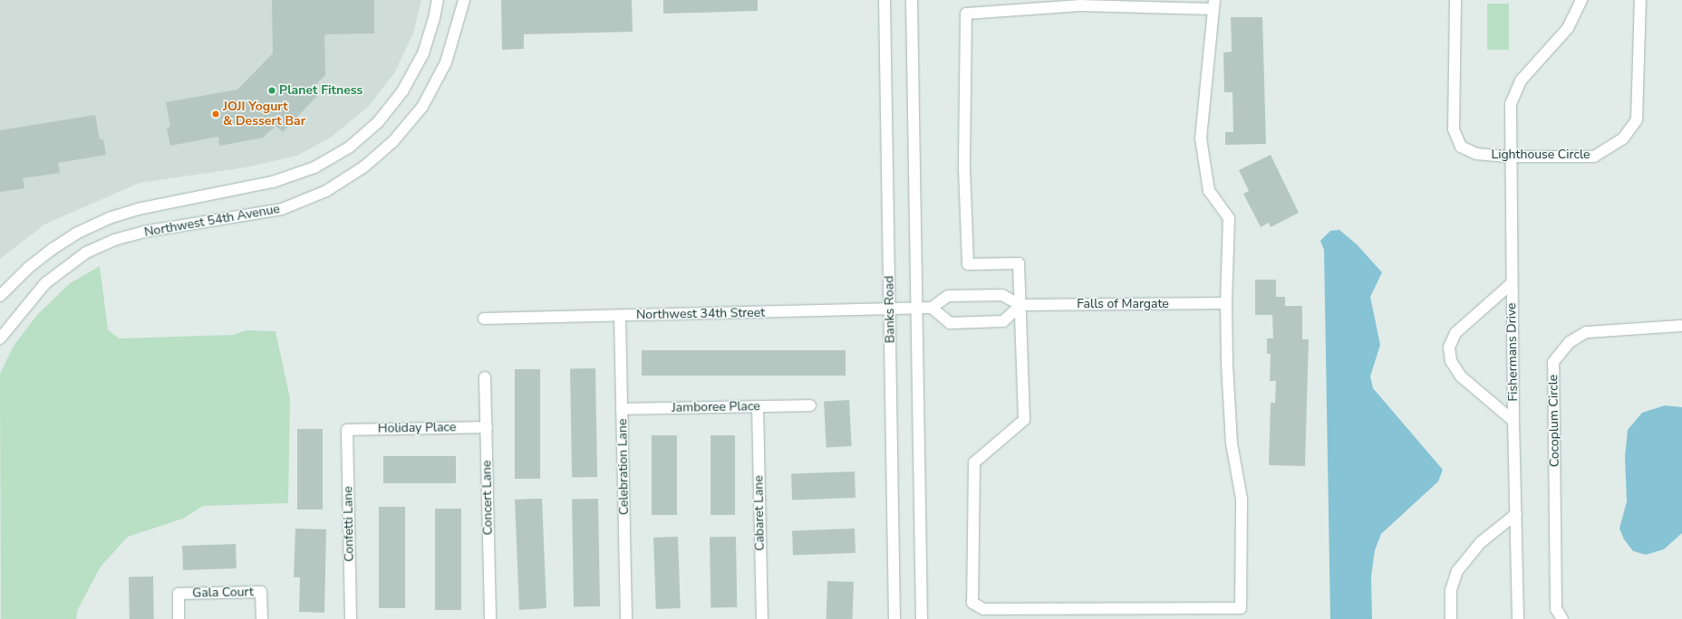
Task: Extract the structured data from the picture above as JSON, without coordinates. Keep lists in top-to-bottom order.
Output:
{
  "streets": {
    "street": [
      "Lighthouse Circle",
      "Northwest 54th Avenue",
      "Falls of Margate",
      "Banks Road",
      "Northwest 34th Street",
      "Fishermans Drive",
      "Jamboree Place",
      "Cocoplum Circle",
      "Holiday Place",
      "Celebration Lane",
      "Concert Lane",
      "Cabaret Lane",
      "Confetti Lane",
      "Gala Court"
    ]
  },
  "crossings": [
    ["Lighthouse Circle", "Fishermans Drive"],
    ["Banks Road", "Northwest 34th Street"],
    ["Northwest 34th Street", "Celebration Lane"],
    ["Jamboree Place", "Celebration Lane"],
    ["Jamboree Place", "Cabaret Lane"],
    ["Holiday Place", "Concert Lane"],
    ["Holiday Place", "Confetti Lane"]
  ],
  "places": ["Planet Fitness", "JOJI Yogurt & Dessert Bar"]
}
